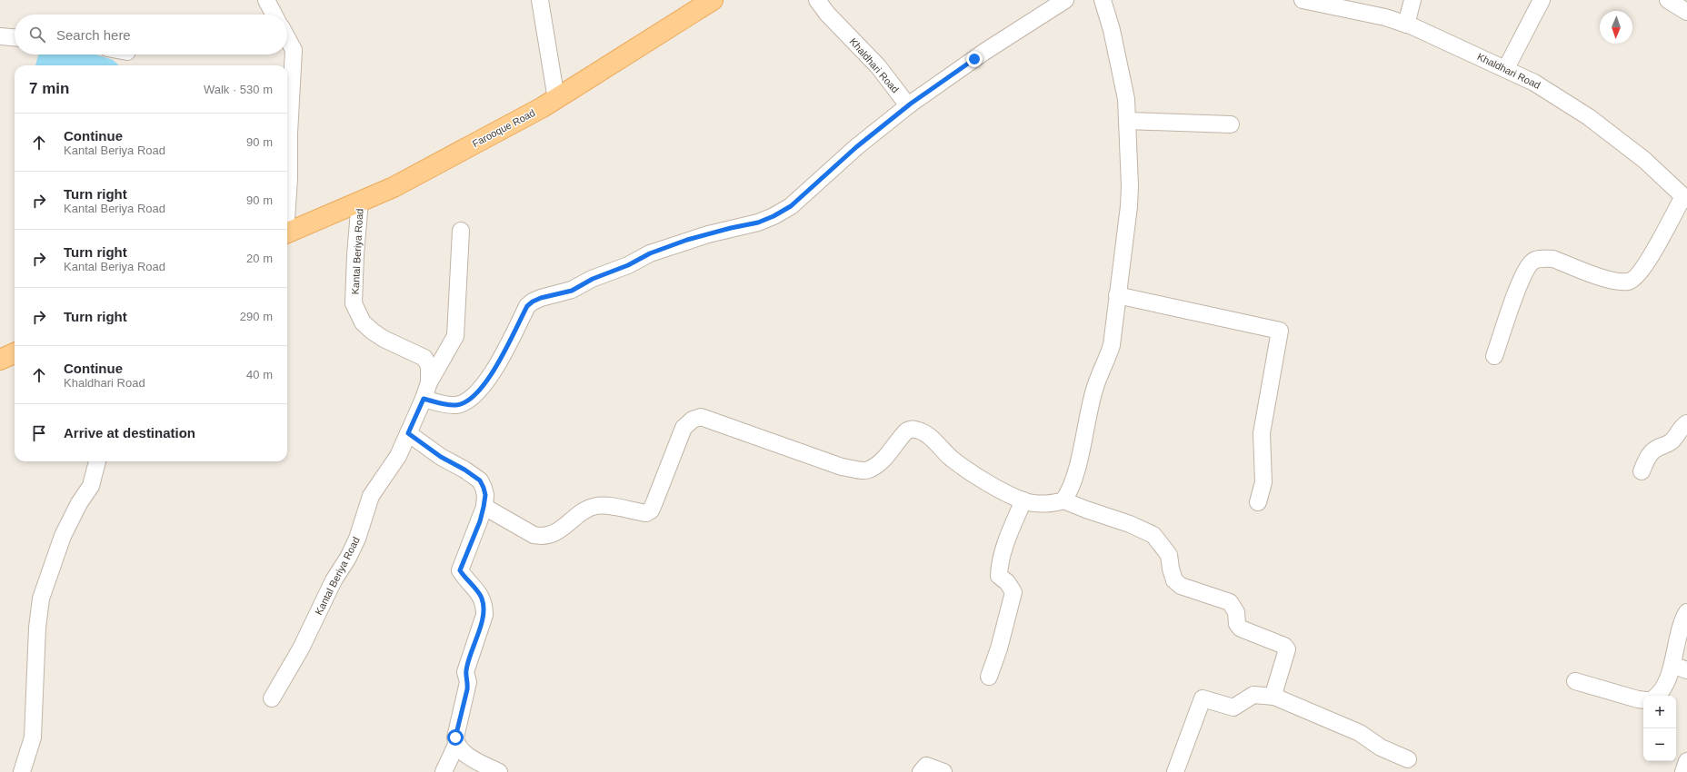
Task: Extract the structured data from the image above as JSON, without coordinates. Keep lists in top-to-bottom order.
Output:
{
  "streets": {
    "main road": ["Farooque Road"],
    "street": ["Khaldhari Road", "Kantal Beriya Road"]
  },
  "crossings": [
    ["Farooque Road", "Kantal Beriya Road"]
  ],
  "north": "bottom",
  "page": {
    "search": "Search here",
    "heading": ["7 min", "Walk · 530 m"],
    "list": [
      ["Continue", "Kantal Beriya Road", "90 m"],
      ["Turn right", "Kantal Beriya Road", "90 m"],
      ["Turn right", "Kantal Beriya Road", "20 m"],
      ["Turn right", "290 m"],
      ["Continue", "Khaldhari Road", "40 m"],
      "Arrive at destination"
    ],
    "map_buttons": ["+", "−"]
  }
}
